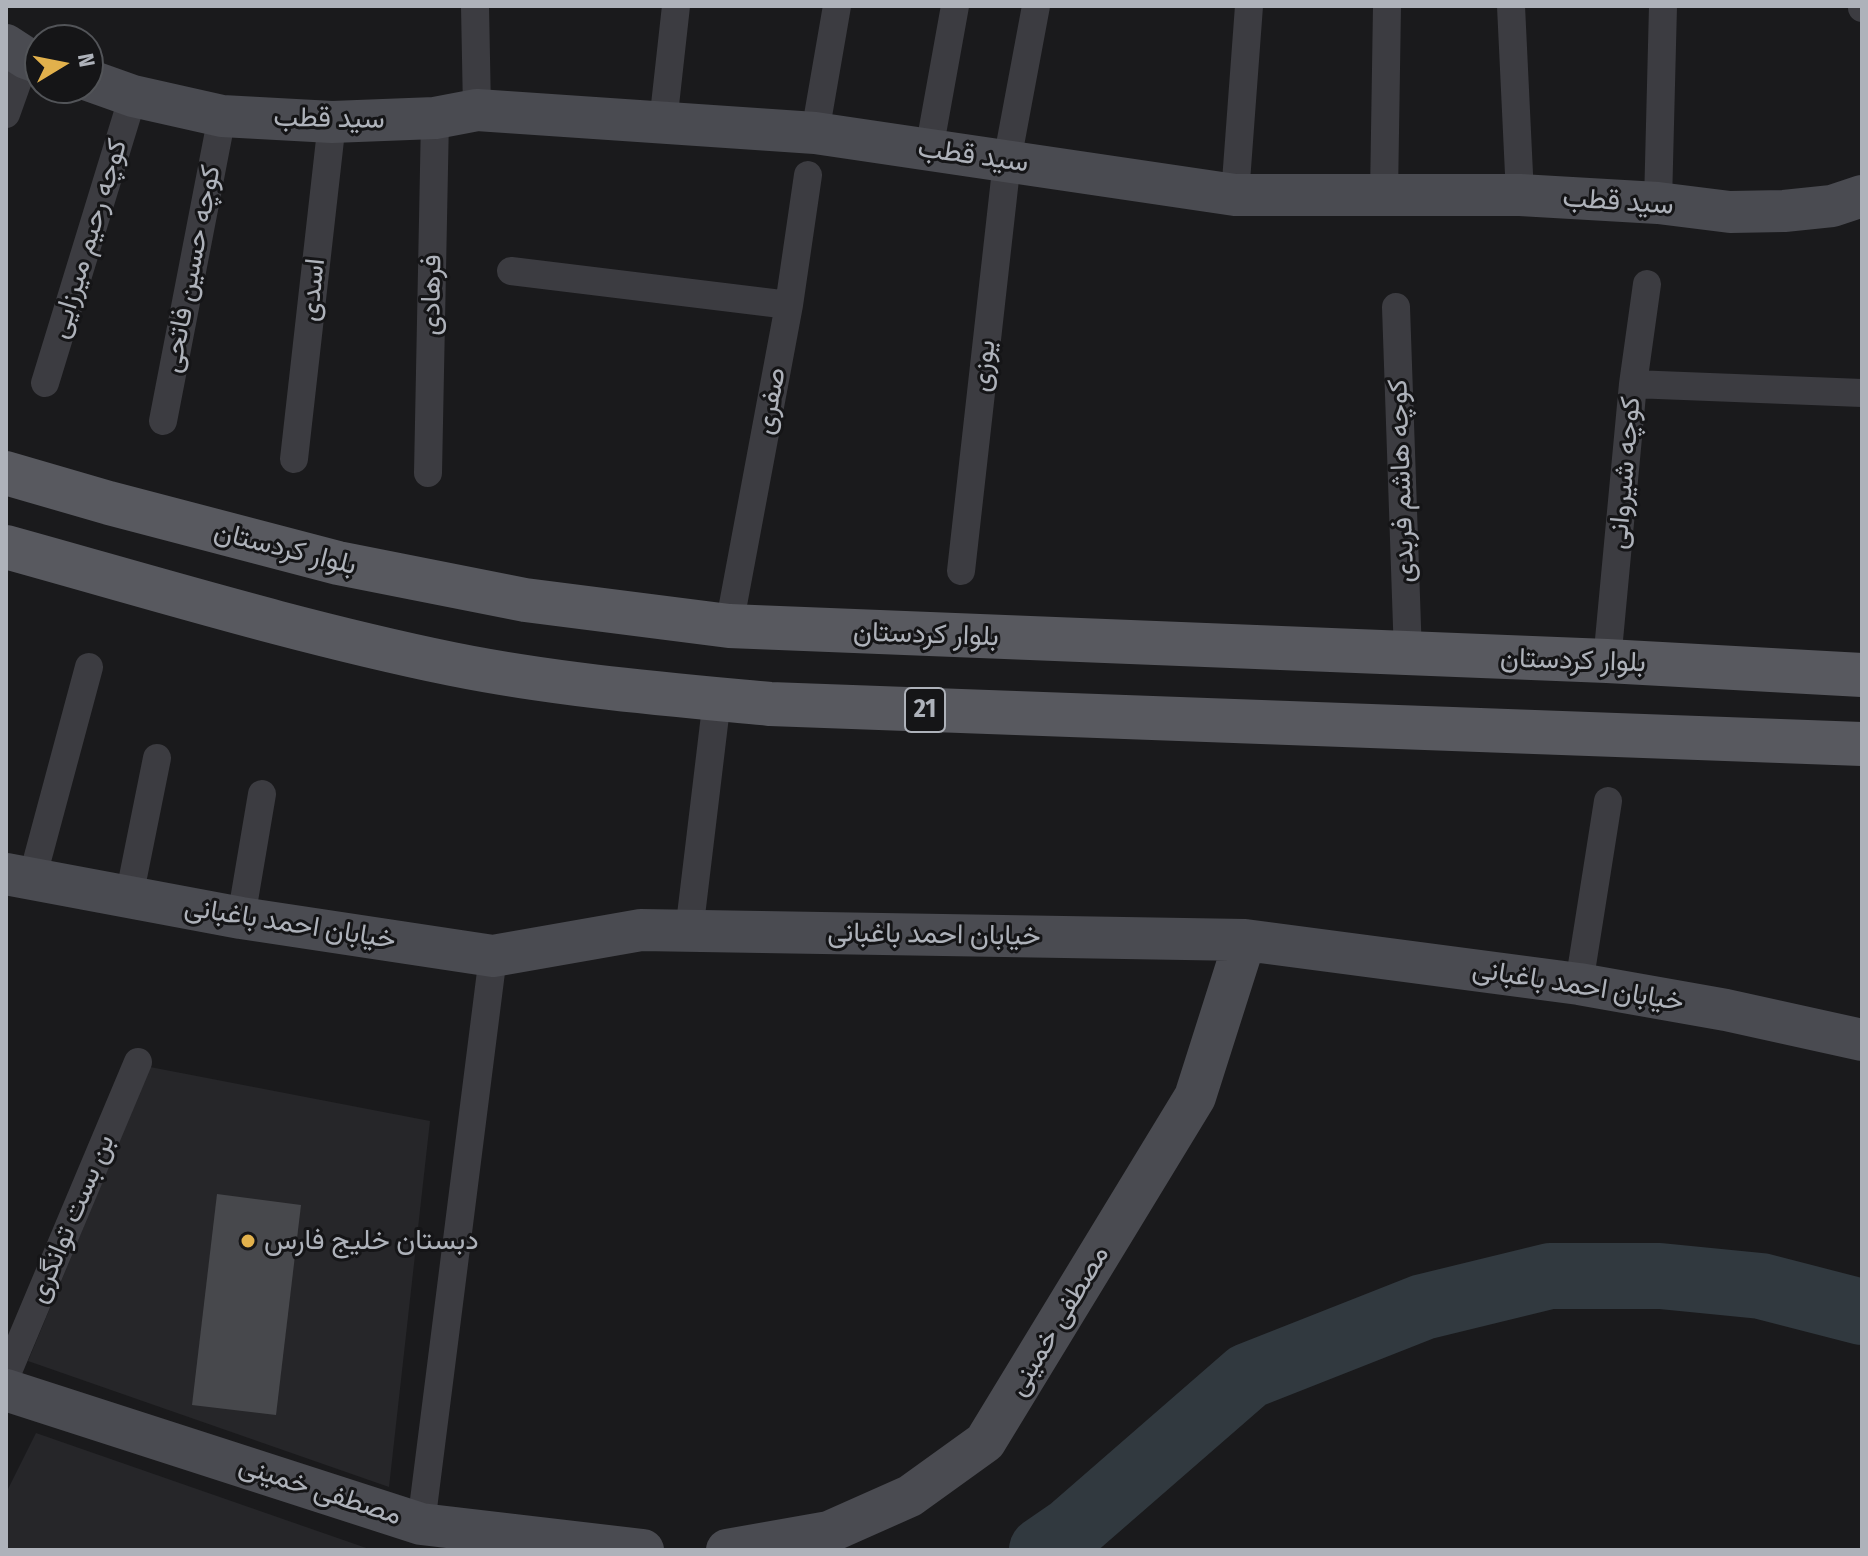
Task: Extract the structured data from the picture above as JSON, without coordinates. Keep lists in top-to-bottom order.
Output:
{
  "streets": {
    "main road": ["بلوار کردستان", "21"],
    "street": [
      "سید قطب",
      "کوچه رحیم میرزایی",
      "کوچه حسین فاتحی",
      "اسدی",
      "فرهادی",
      "یوزی",
      "صفری",
      "کوچه شیروانی",
      "کوچه هاشم فربدی",
      "خیابان احمد باغبانی",
      "بن بست توانگری",
      "مصطفی خمینی"
    ]
  },
  "crossings": [
    ["سید قطب", "کوچه رحیم میرزایی"],
    ["سید قطب", "کوچه حسین فاتحی"],
    ["سید قطب", "اسدی"],
    ["سید قطب", "فرهادی"],
    ["سید قطب", "یوزی"],
    ["صفری", "بلوار کردستان"],
    ["کوچه شیروانی", "بلوار کردستان"],
    ["کوچه هاشم فربدی", "بلوار کردستان"],
    ["خیابان احمد باغبانی", "مصطفی خمینی"]
  ],
  "places": ["دبستان خلیج فارس"],
  "north": "right"
}
